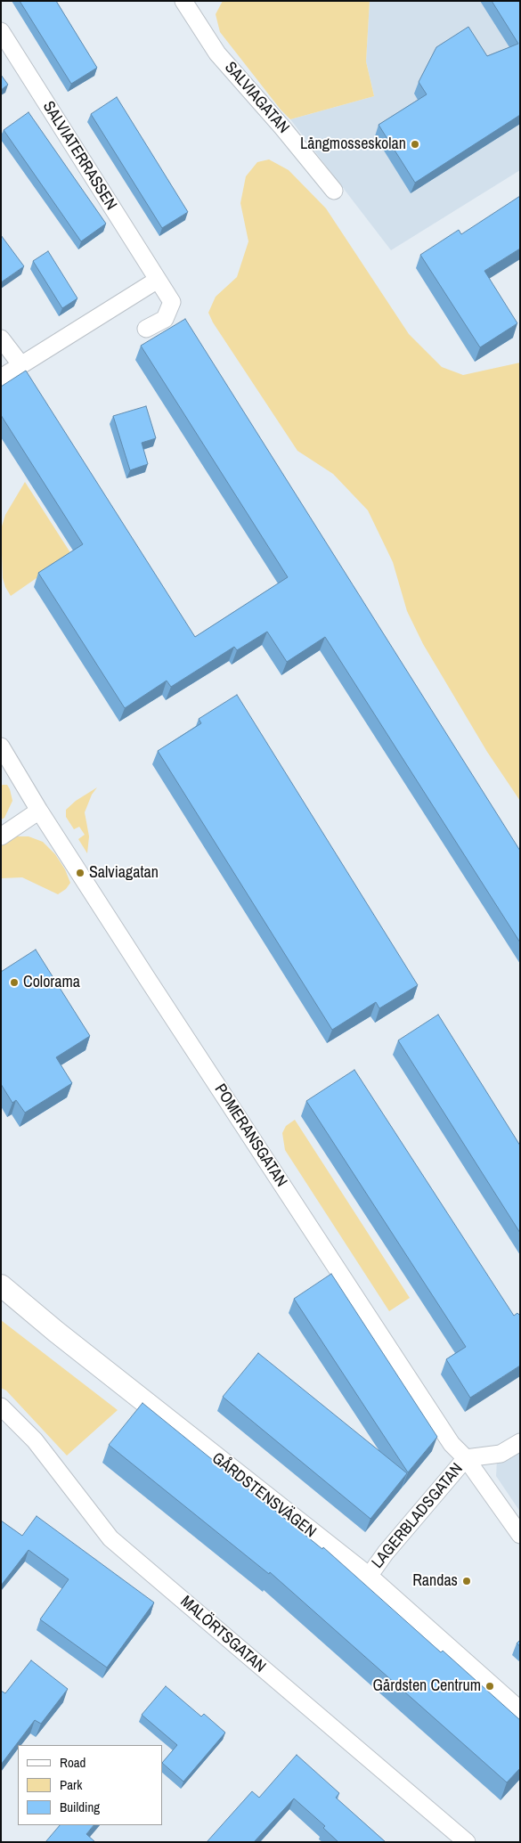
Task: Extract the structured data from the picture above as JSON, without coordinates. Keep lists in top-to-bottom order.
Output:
{
  "streets": {
    "street": [
      "SALVIAGATAN",
      "SALVIATERRASSEN",
      "POMERANSGATAN",
      "GÅRDSTENSVÄGEN",
      "LAGERBLADSGATAN",
      "MALÖRTSGATAN"
    ]
  },
  "crossings": [
    ["POMERANSGATAN", "LAGERBLADSGATAN"],
    ["GÅRDSTENSVÄGEN", "LAGERBLADSGATAN"]
  ],
  "places": [
    "Långmosseskolan",
    "Salviagatan",
    "Colorama",
    "Randas",
    "Gårdsten Centrum"
  ],
  "legend": ["Road", "Park", "Building"]
}
